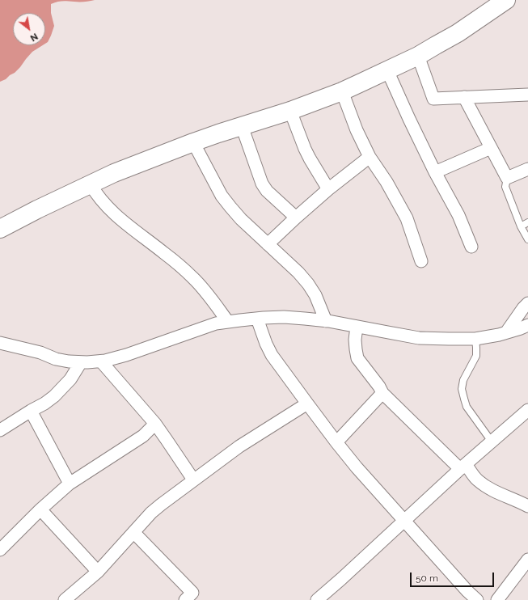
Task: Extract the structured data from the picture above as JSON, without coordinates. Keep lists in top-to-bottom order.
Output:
{
  "scale_bar": "50 m",
  "north": "bottom right"
}
